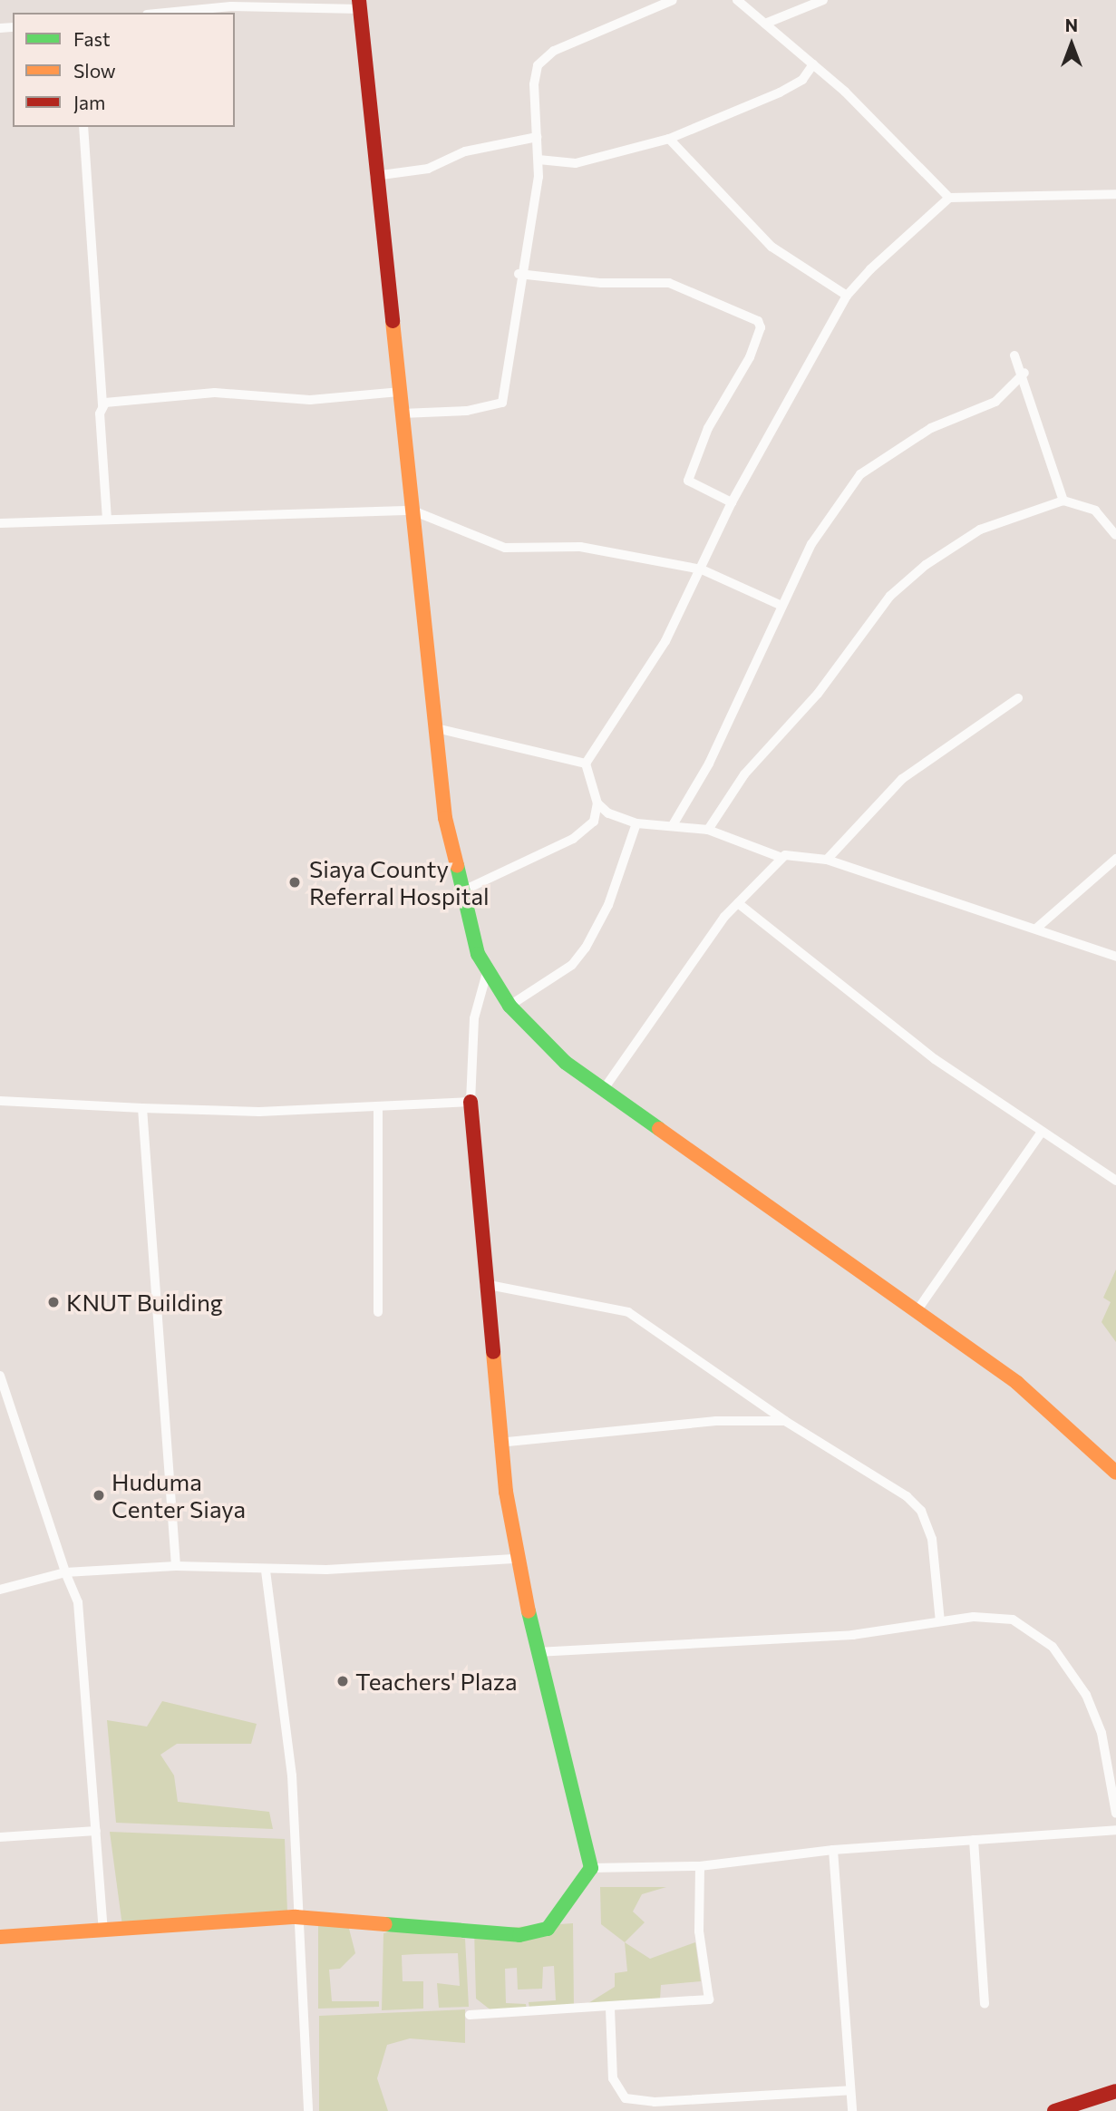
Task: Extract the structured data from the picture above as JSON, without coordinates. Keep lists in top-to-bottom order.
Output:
{
  "places": [
    "Siaya County Referral Hospital",
    "KNUT Building",
    "Huduma Center Siaya",
    "Teachers' Plaza"
  ],
  "legend": ["Fast", "Slow", "Jam"],
  "north": "top"
}
